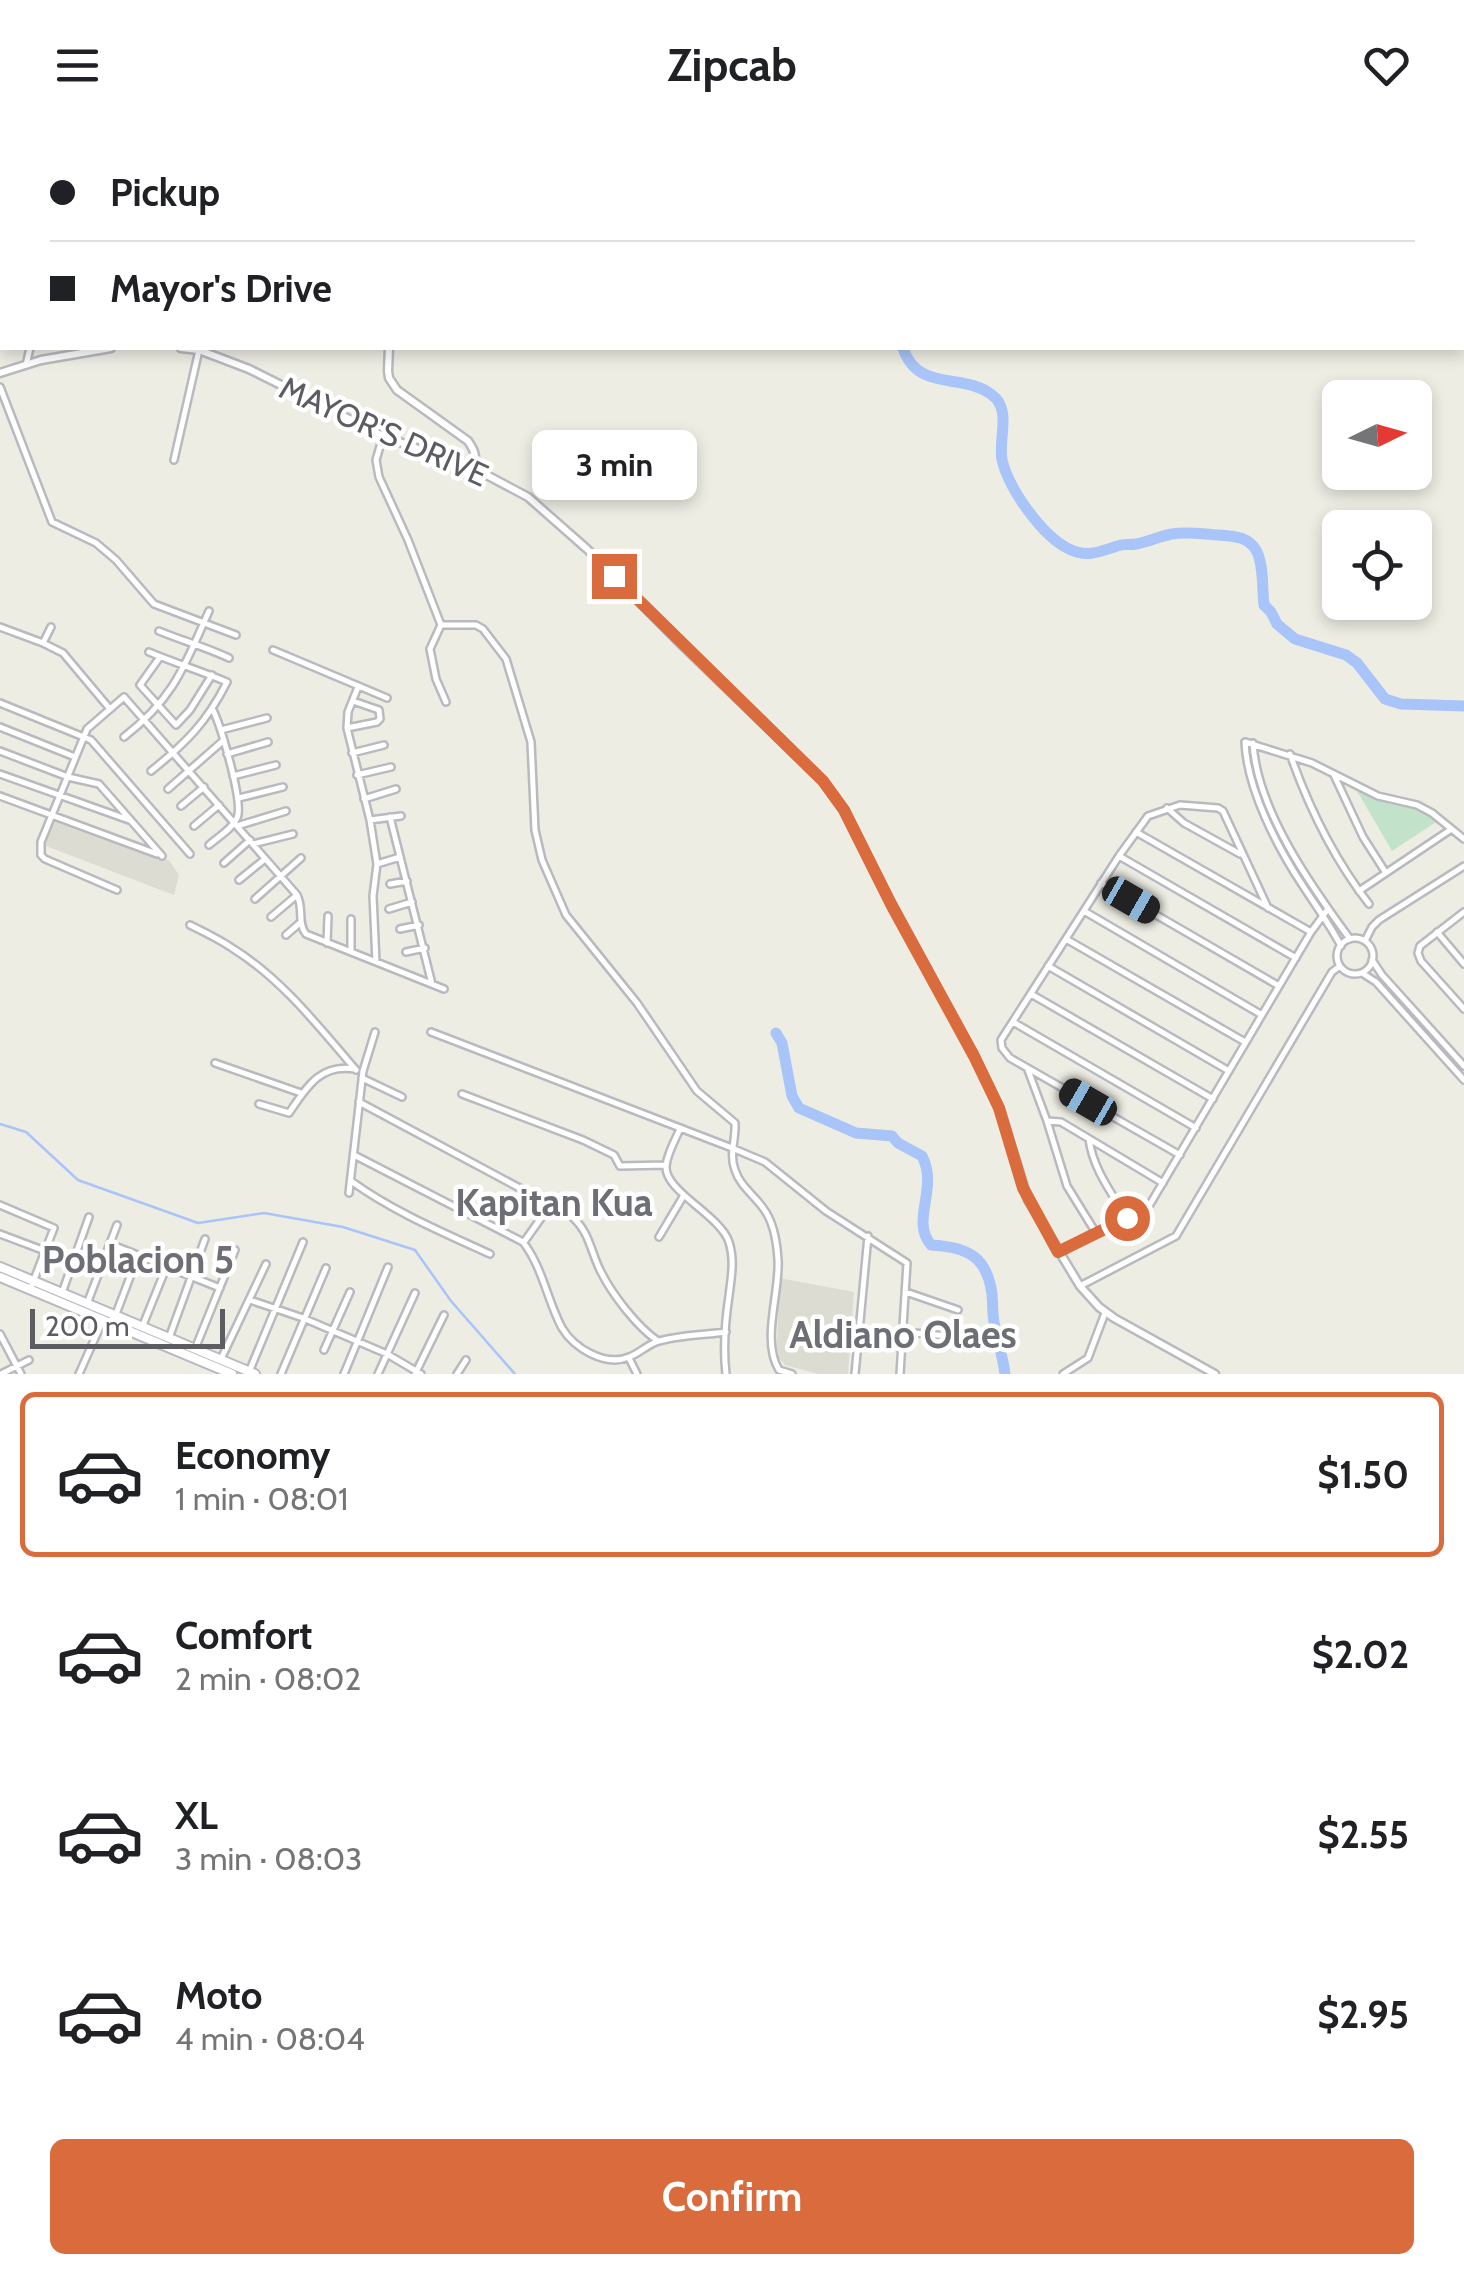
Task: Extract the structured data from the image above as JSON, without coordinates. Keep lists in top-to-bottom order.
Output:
{
  "streets": {
    "street": ["MAYOR'S DRIVE"]
  },
  "districts": ["Kapitan Kua", "Poblacion 5", "Aldiano Olaes"],
  "scale_bar": "200 m",
  "north": "right",
  "page": {
    "header": "Zipcab",
    "banner": ["Pickup", "Mayor's Drive"],
    "bubble": "3 min",
    "scale": "200 m",
    "list": [
      {
        "name": "Economy",
        "note": "1 min · 08:01",
        "value": "$1.50"
      },
      {
        "name": "Comfort",
        "note": "2 min · 08:02",
        "value": "$2.02"
      },
      {
        "name": "XL",
        "note": "3 min · 08:03",
        "value": "$2.55"
      },
      {
        "name": "Moto",
        "note": "4 min · 08:04",
        "value": "$2.95"
      }
    ],
    "buttons": "Confirm"
  }
}
